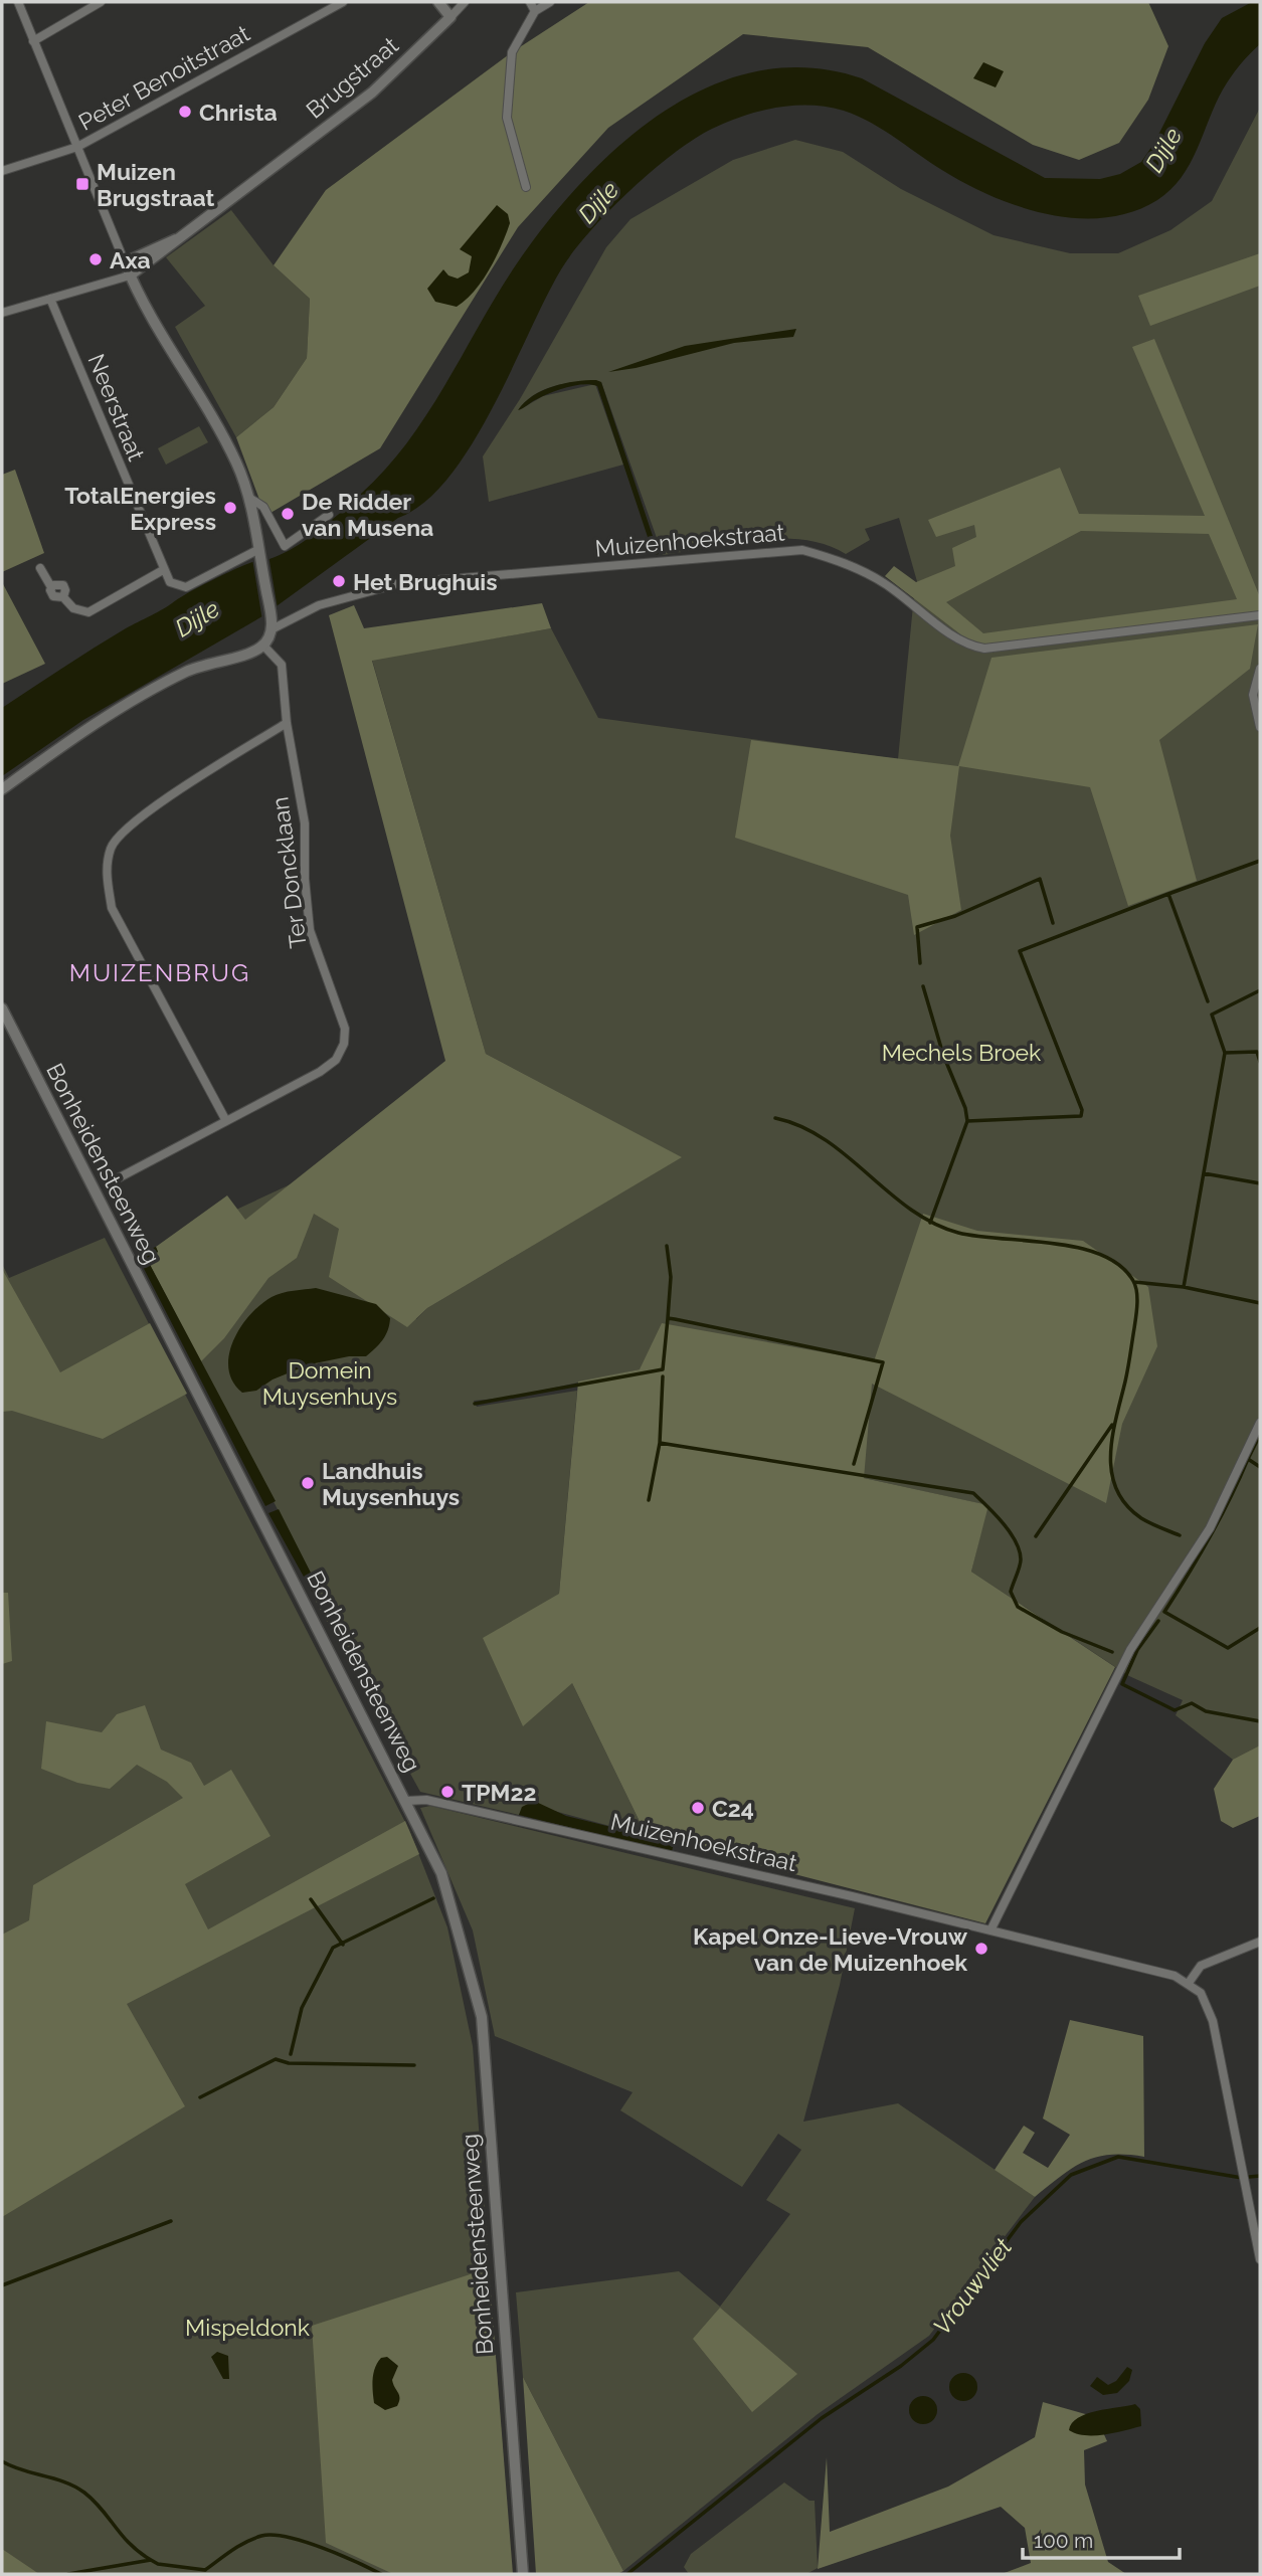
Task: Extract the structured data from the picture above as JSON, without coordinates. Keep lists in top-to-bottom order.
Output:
{
  "streets": {
    "street": [
      "Peter Benoitstraat",
      "Brugstraat",
      "Neerstraat",
      "Muizenhoekstraat",
      "Ter Doncklaan",
      "Bonheidensteenweg"
    ]
  },
  "crossings": [
    ["Muizenhoekstraat", "Bonheidensteenweg"]
  ],
  "districts": ["MUIZENBRUG"],
  "water": ["Dijle", "Vrouwvliet"],
  "parks": ["Mechels Broek", "Domein Muysenhuys", "Mispeldonk"],
  "places": {
    "other": [
      "Christa",
      "Axa",
      "TotalEnergies Express",
      "De Ridder van Musena",
      "Het Brughuis",
      "Landhuis Muysenhuys",
      "TPM22",
      "C24",
      "Kapel Onze-Lieve-Vrouw van de Muizenhoek"
    ],
    "transit": ["Muizen Brugstraat"]
  },
  "scale_bar": "100 m"
}
